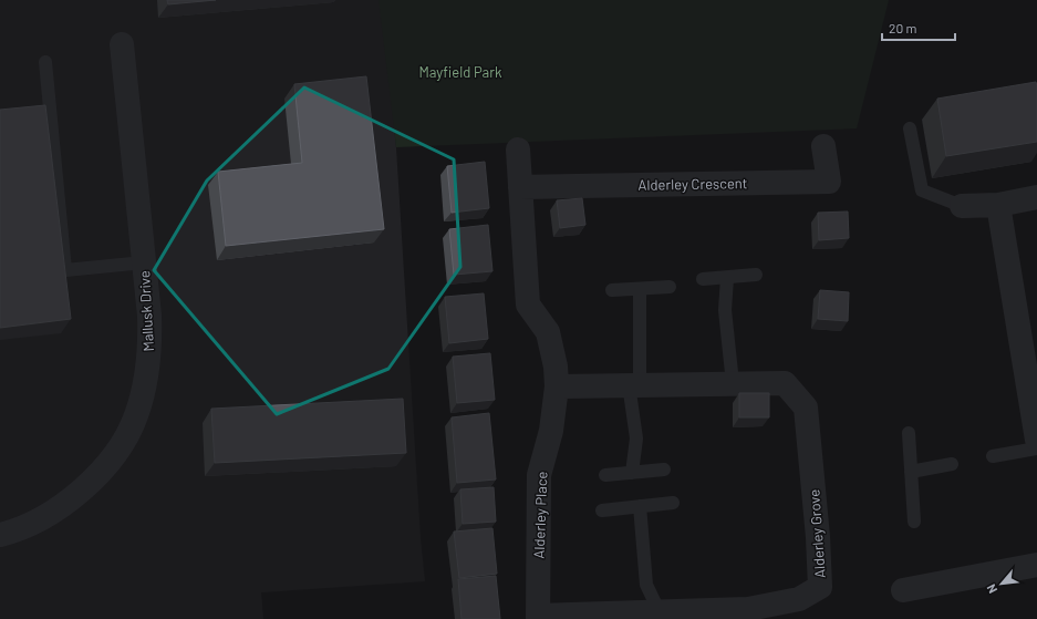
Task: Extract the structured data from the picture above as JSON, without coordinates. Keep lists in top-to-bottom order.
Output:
{
  "streets": {
    "street": [
      "Alderley Crescent",
      "Mallusk Drive",
      "Alderley Place",
      "Alderley Grove"
    ]
  },
  "crossings": [
    ["Alderley Crescent", "Alderley Place"],
    ["Alderley Place", "Alderley Grove"]
  ],
  "parks": ["Mayfield Park"],
  "scale_bar": "20 m",
  "north": "bottom left"
}
